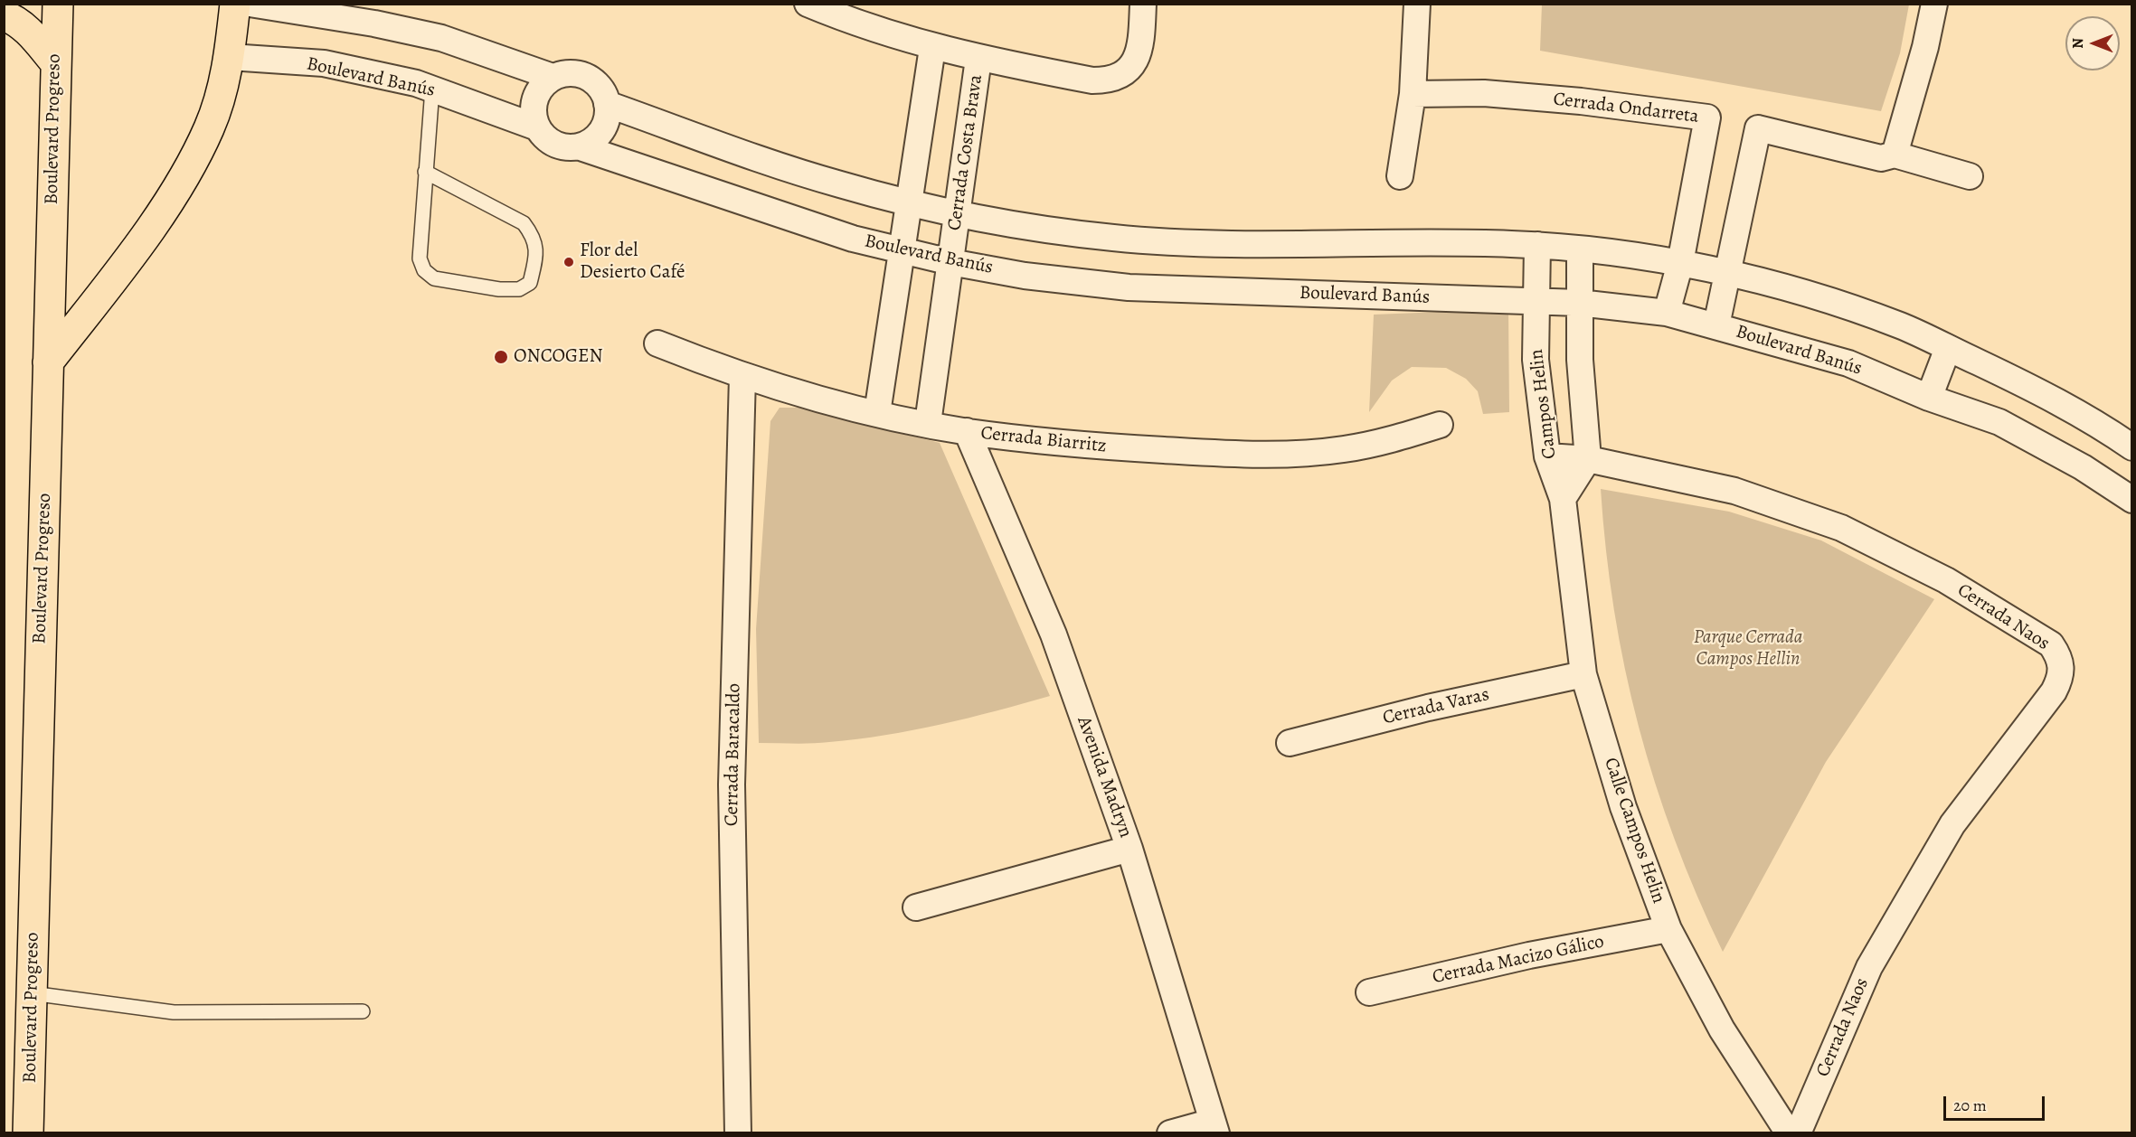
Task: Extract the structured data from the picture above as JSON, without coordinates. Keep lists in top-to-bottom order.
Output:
{
  "streets": {
    "main road": ["Boulevard Progreso"],
    "street": [
      "Boulevard Banús",
      "Cerrada Ondarreta",
      "Cerrada Costa Brava",
      "Campos Helin",
      "Cerrada Biarritz",
      "Cerrada Naos",
      "Cerrada Varas",
      "Cerrada Baracaldo",
      "Avenida Madryn",
      "Calle Campos Helin",
      "Cerrada Macizo Gálico"
    ]
  },
  "crossings": [
    ["Boulevard Banús", "Cerrada Ondarreta"],
    ["Boulevard Banús", "Cerrada Costa Brava"],
    ["Boulevard Banús", "Campos Helin"],
    ["Campos Helin", "Cerrada Naos"],
    ["Campos Helin", "Calle Campos Helin"],
    ["Cerrada Biarritz", "Cerrada Baracaldo"],
    ["Cerrada Biarritz", "Avenida Madryn"],
    ["Cerrada Varas", "Calle Campos Helin"],
    ["Calle Campos Helin", "Cerrada Macizo Gálico"]
  ],
  "parks": ["Parque Cerrada Campos Hellin"],
  "places": ["Flor del Desierto Café", "ONCOGEN"],
  "scale_bar": "20 m",
  "north": "left"
}
